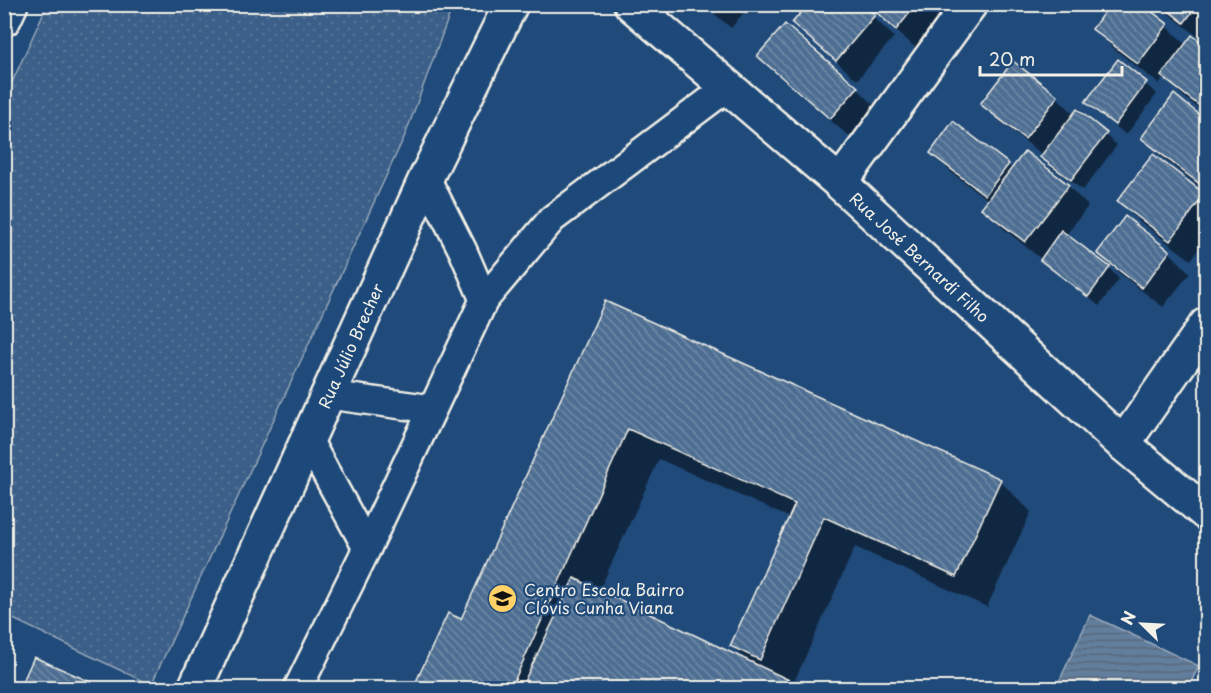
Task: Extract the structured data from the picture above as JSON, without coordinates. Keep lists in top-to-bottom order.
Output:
{
  "streets": {
    "street": ["Rua José Bernardi Filho", "Rua Júlio Brecher"]
  },
  "places": {
    "school or university": ["Centro Escola Bairro Clóvis Cunha Viana"]
  },
  "scale_bar": "20 m",
  "north": "top left"
}
